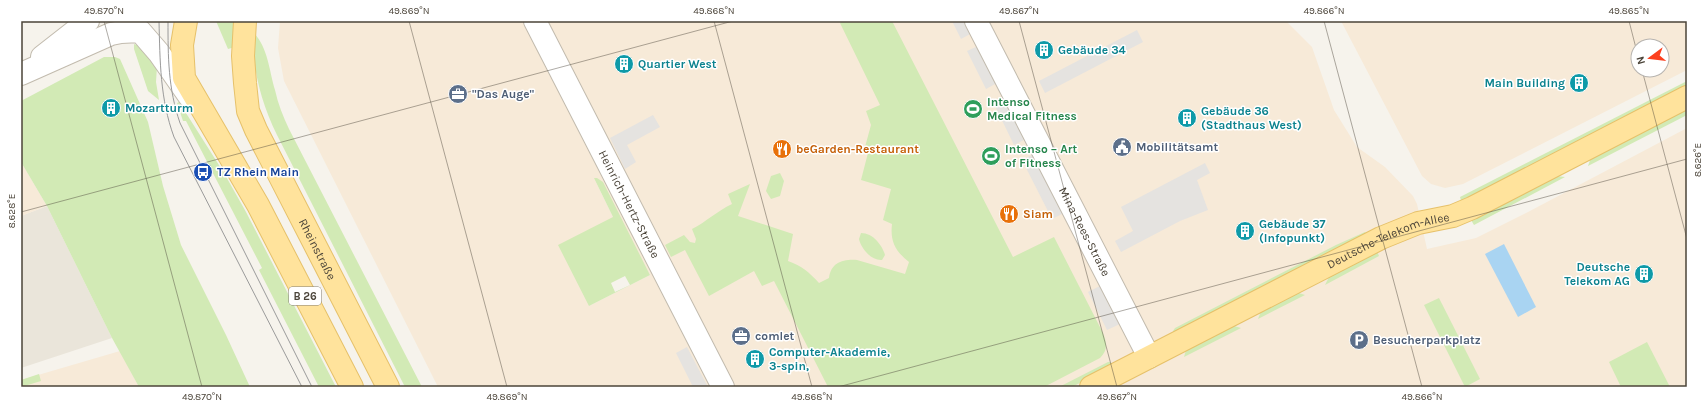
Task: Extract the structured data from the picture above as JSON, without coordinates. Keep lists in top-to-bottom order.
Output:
{
  "streets": {
    "main road": ["Deutsche-Telekom-Allee", "Rheinstraße", "B 26"],
    "street": ["Heinrich-Hertz-Straße", "Mina-Rees-Straße"]
  },
  "crossings": [
    ["Mina-Rees-Straße", "Deutsche-Telekom-Allee"]
  ],
  "places": {
    "building": [
      "Gebäude 34",
      "Quartier West",
      "Main Building",
      "Mozartturm",
      "Gebäude 36 (Stadthaus West)",
      "Gebäude 37 (Infopunkt)",
      "Deutsche Telekom AG",
      "Computer-Akademie, 3-spin,"
    ],
    "office": ["\"Das Auge\"", "comlet"],
    "sports": ["Intenso Medical Fitness", "Intenso – Art of Fitness"],
    "public building": ["Mobilitätsamt"],
    "restaurant": ["beGarden-Restaurant", "Siam"],
    "bus stop": ["TZ Rhein Main"],
    "parking": ["Besucherparkplatz"]
  },
  "north": "left",
  "coordinates": [
    "49.870°N",
    "49.869°N",
    "49.868°N",
    "49.867°N",
    "49.866°N",
    "49.865°N",
    "8.626°E",
    "8.628°E"
  ]
}
